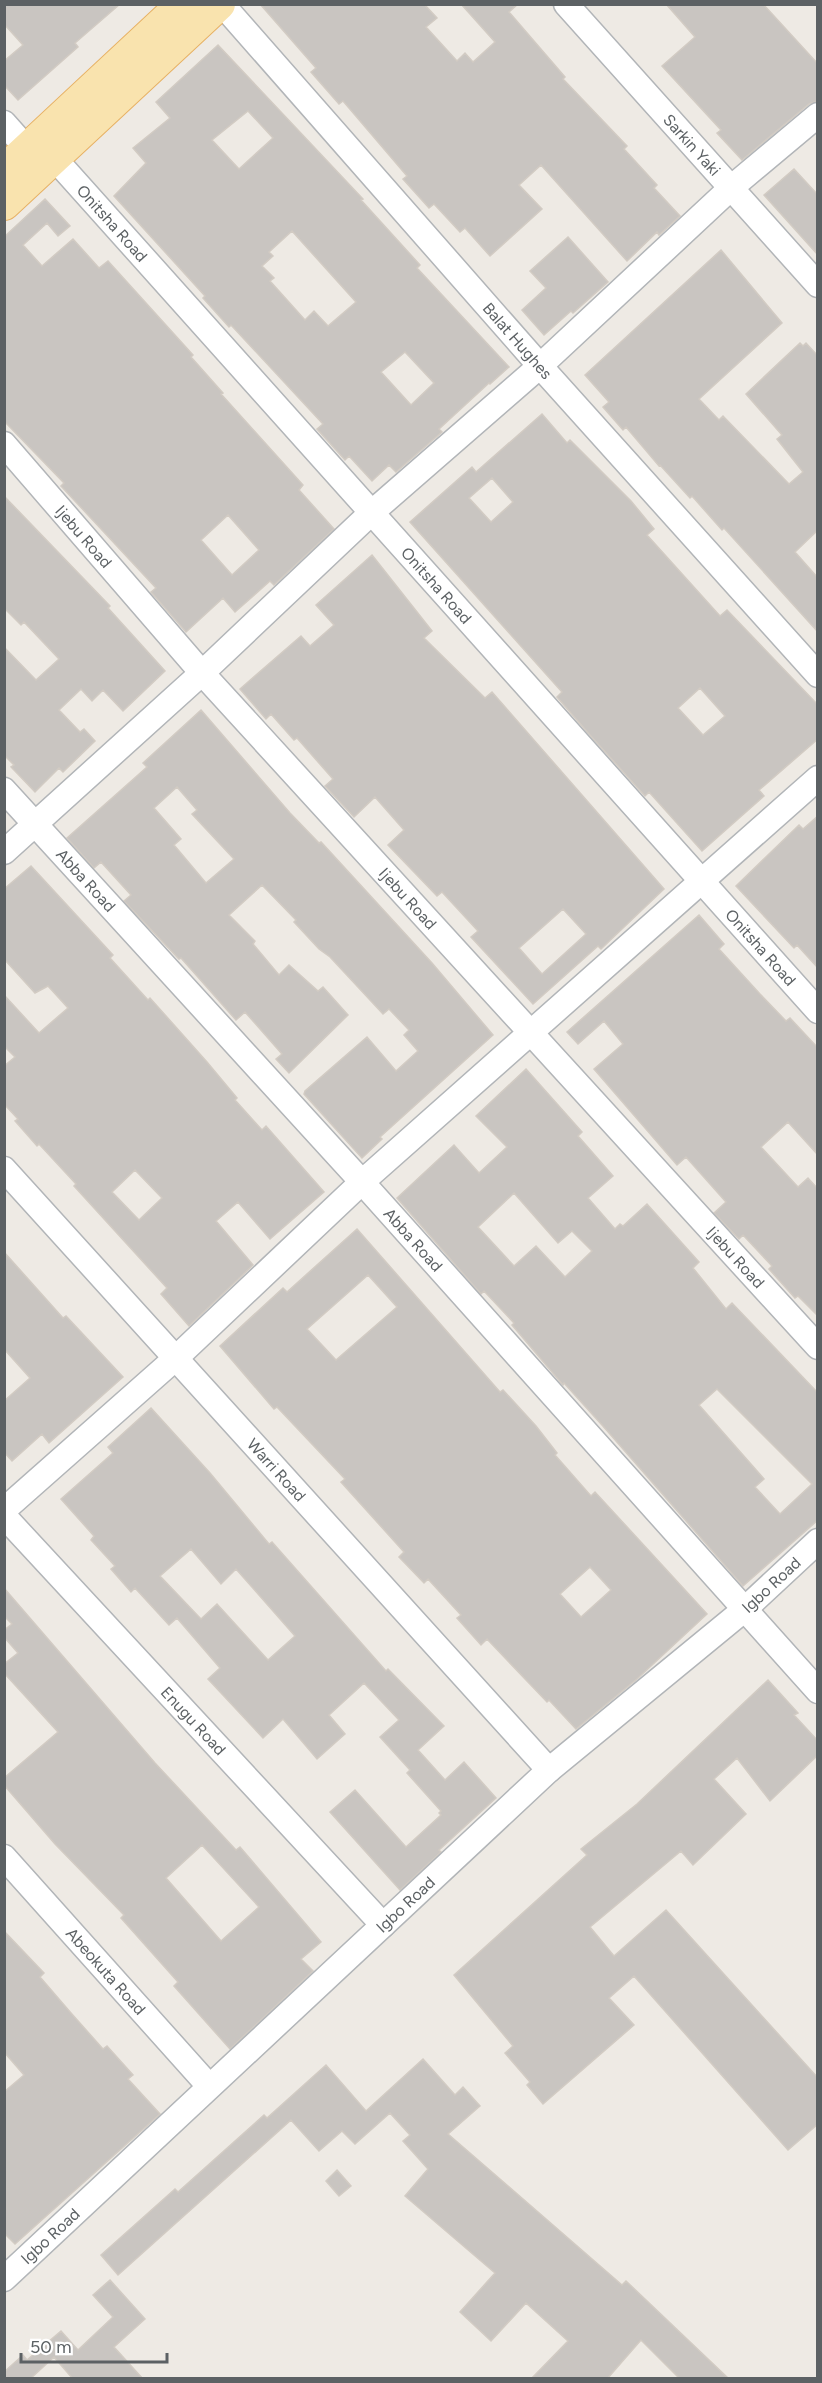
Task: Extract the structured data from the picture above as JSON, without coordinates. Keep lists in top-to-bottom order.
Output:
{
  "streets": {
    "street": [
      "Sarkin Yaki",
      "Onitsha Road",
      "Balat Hughes",
      "Ijebu Road",
      "Abba Road",
      "Warri Road",
      "Igbo Road",
      "Enugu Road",
      "Abeokuta Road"
    ]
  },
  "crossings": [
    ["Abba Road", "Igbo Road"],
    ["Warri Road", "Igbo Road"],
    ["Igbo Road", "Enugu Road"],
    ["Igbo Road", "Abeokuta Road"]
  ],
  "scale_bar": "50 m"
}
